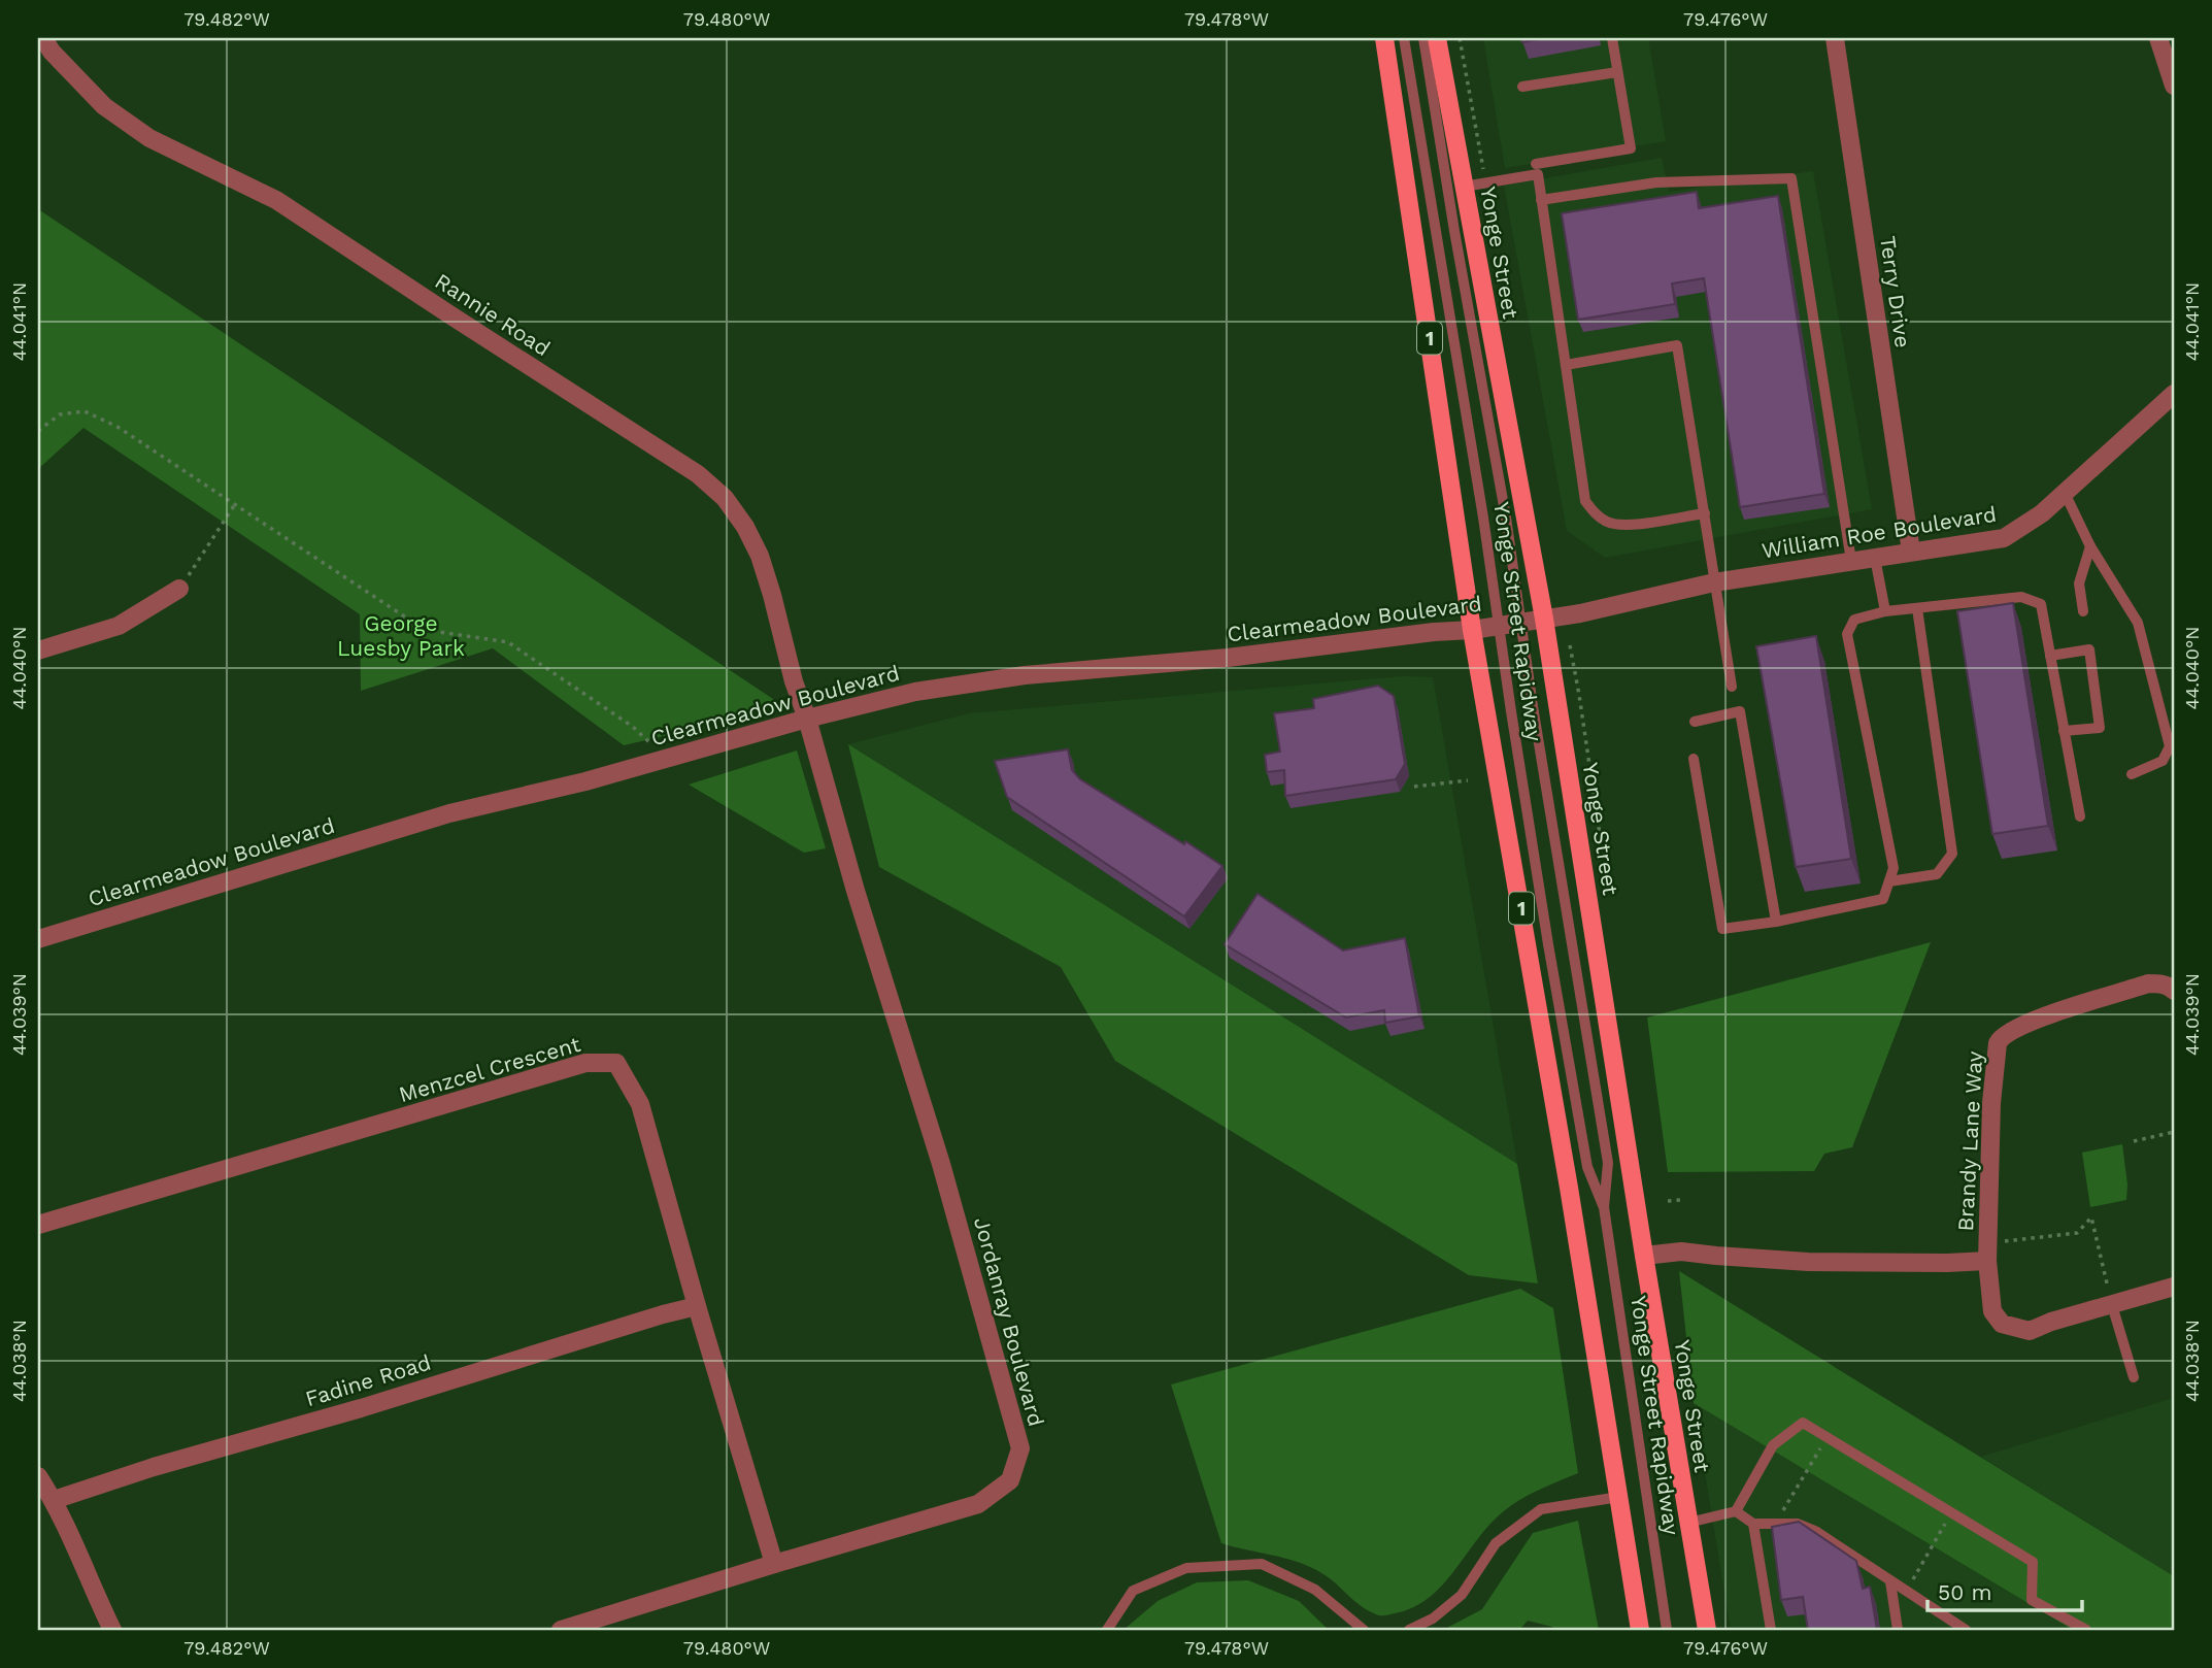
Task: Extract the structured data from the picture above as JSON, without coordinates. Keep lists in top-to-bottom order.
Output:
{
  "streets": {
    "main road": ["Yonge Street", "1"],
    "street": [
      "Terry Drive",
      "Rannie Road",
      "William Roe Boulevard",
      "Clearmeadow Boulevard",
      "Menzcel Crescent",
      "Brandy Lane Way",
      "Jordanray Boulevard",
      "Fadine Road"
    ],
    "lane": ["Yonge Street Rapidway"]
  },
  "crossings": [
    ["Yonge Street", "William Roe Boulevard"],
    ["Yonge Street", "Clearmeadow Boulevard"],
    ["Yonge Street", "Brandy Lane Way"],
    ["Terry Drive", "William Roe Boulevard"],
    ["Rannie Road", "Clearmeadow Boulevard"],
    ["Rannie Road", "Jordanray Boulevard"],
    ["1", "Clearmeadow Boulevard"],
    ["William Roe Boulevard", "Clearmeadow Boulevard"],
    ["Clearmeadow Boulevard", "Yonge Street Rapidway"],
    ["Clearmeadow Boulevard", "Jordanray Boulevard"],
    ["Menzcel Crescent", "Jordanray Boulevard"],
    ["Menzcel Crescent", "Fadine Road"]
  ],
  "parks": ["George Luesby Park"],
  "scale_bar": "50 m",
  "coordinates": [
    "79.482°W",
    "79.480°W",
    "79.478°W",
    "79.476°W",
    "44.041°N",
    "44.040°N",
    "44.039°N",
    "44.038°N"
  ]
}
